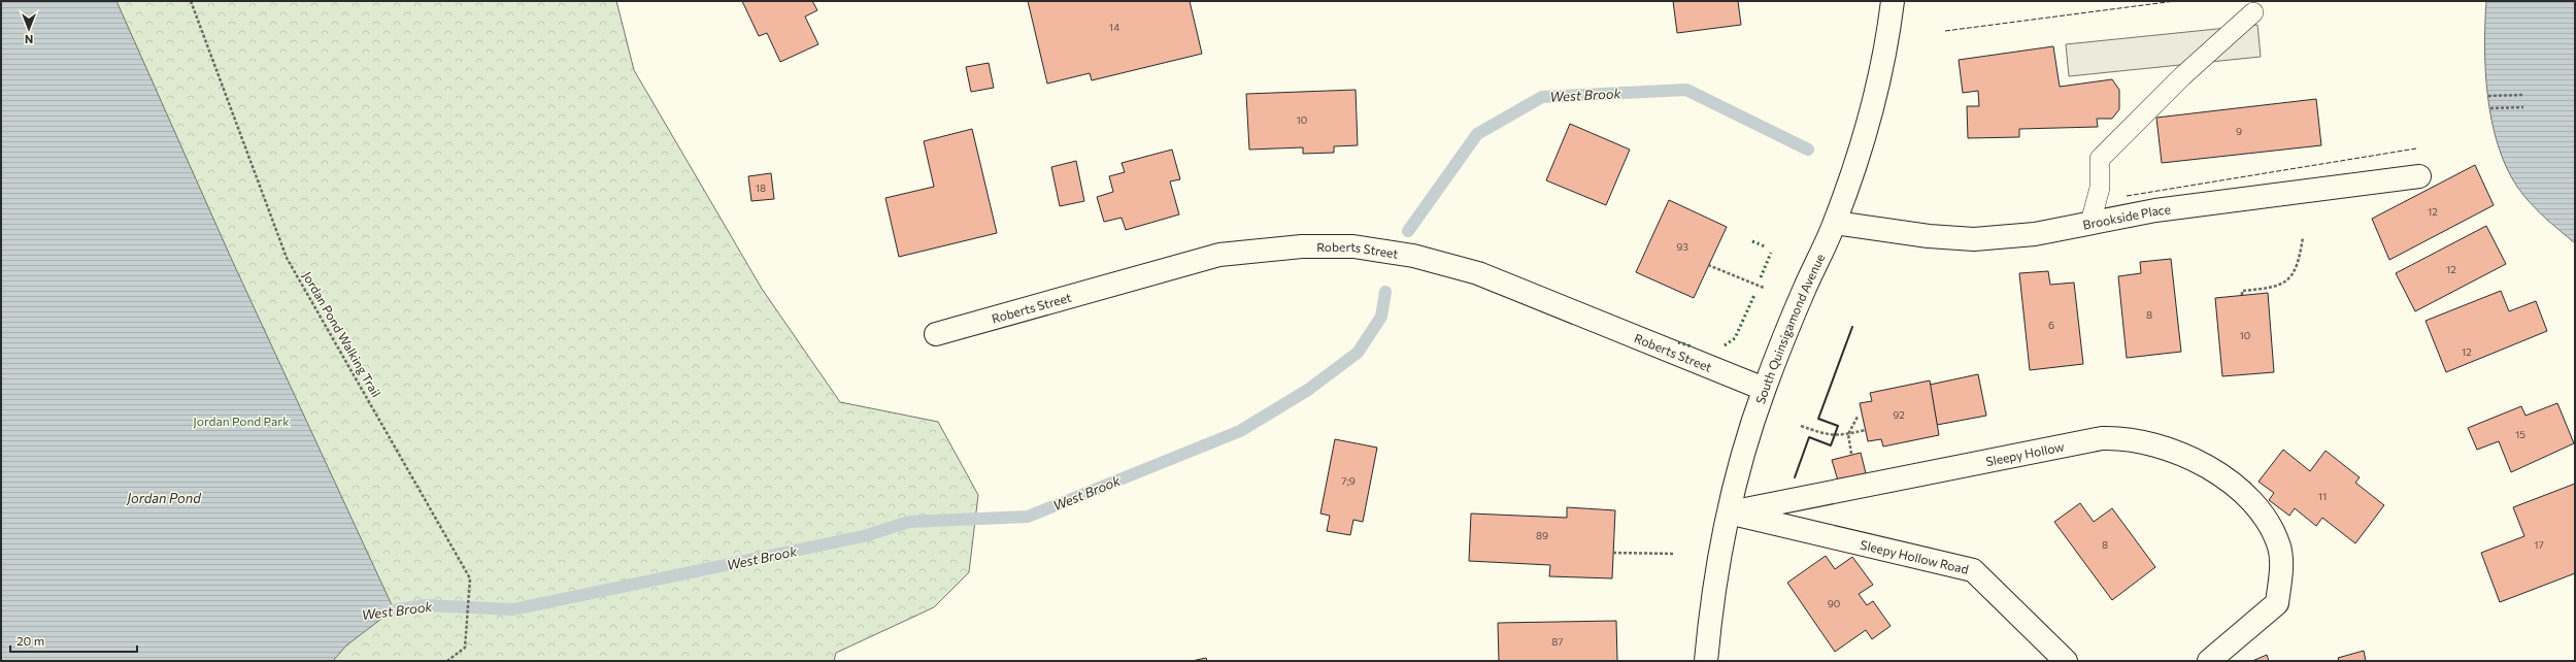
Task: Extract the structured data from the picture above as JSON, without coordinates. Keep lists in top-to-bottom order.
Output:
{
  "streets": {
    "street": [
      "Brookside Place",
      "Roberts Street",
      "South Quinsigamond Avenue",
      "Sleepy Hollow",
      "Sleepy Hollow Road"
    ],
    "path": ["Jordan Pond Walking Trail"]
  },
  "crossings": [
    ["Brookside Place", "South Quinsigamond Avenue"],
    ["Roberts Street", "South Quinsigamond Avenue"],
    ["South Quinsigamond Avenue", "Sleepy Hollow"],
    ["South Quinsigamond Avenue", "Sleepy Hollow Road"],
    ["Sleepy Hollow", "Sleepy Hollow Road"]
  ],
  "water": ["West Brook", "Jordan Pond"],
  "parks": ["Jordan Pond Park"],
  "house_numbers": [
    "14",
    "10",
    "9",
    "18",
    "12",
    "93",
    "12",
    "8",
    "6",
    "10",
    "12",
    "92",
    "15",
    "7;9",
    "11",
    "89",
    "8",
    "17",
    "90",
    "87"
  ],
  "scale_bar": "20 m",
  "north": "bottom"
}
